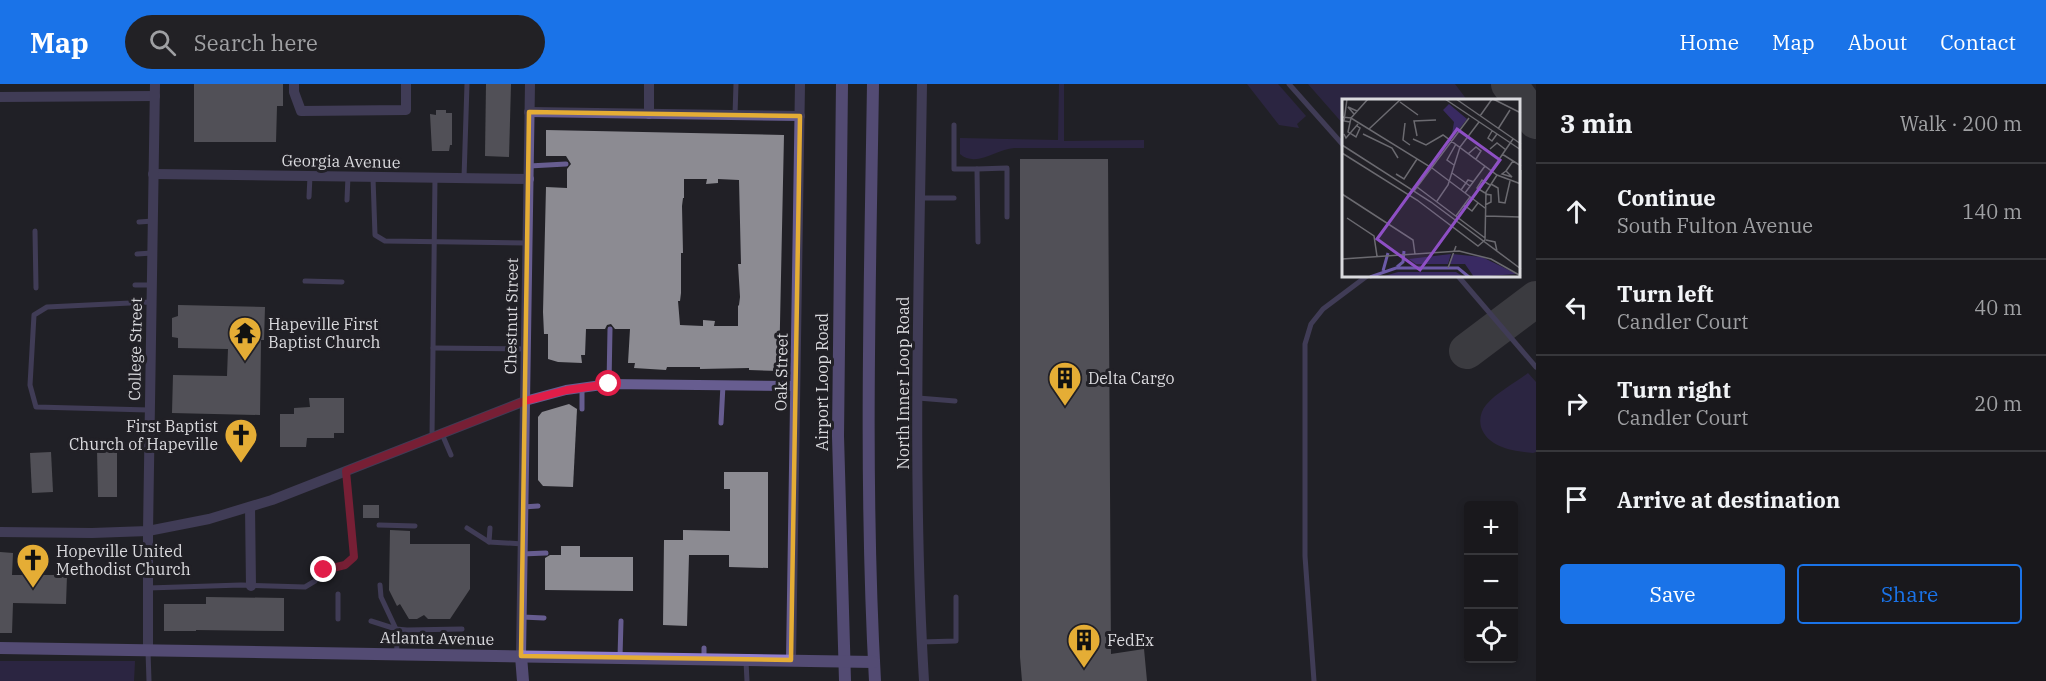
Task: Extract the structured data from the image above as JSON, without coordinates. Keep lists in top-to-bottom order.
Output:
{
  "streets": {
    "main road": ["Airport Loop Road", "Atlanta Avenue"],
    "street": [
      "Georgia Avenue",
      "Chestnut Street",
      "College Street",
      "Oak Street",
      "North Inner Loop Road"
    ]
  },
  "crossings": [
    ["Georgia Avenue", "Chestnut Street"],
    ["Georgia Avenue", "College Street"],
    ["Chestnut Street", "Atlanta Avenue"],
    ["College Street", "Atlanta Avenue"],
    ["Oak Street", "Atlanta Avenue"],
    ["Airport Loop Road", "Atlanta Avenue"]
  ],
  "places": {
    "temple": ["Hapeville First Baptist Church"],
    "building": ["Delta Cargo", "FedEx"],
    "church": ["First Baptist Church of Hapeville", "Hopeville United Methodist Church"]
  },
  "page": {
    "header": "Map",
    "search": "Search here",
    "nav": [
      "Home",
      "Map",
      "About",
      "Contact"
    ],
    "heading": ["3 min", "Walk · 200 m"],
    "list": [
      ["Continue", "South Fulton Avenue", "140 m"],
      ["Turn left", "Candler Court", "40 m"],
      ["Turn right", "Candler Court", "20 m"],
      "Arrive at destination"
    ],
    "map_buttons": ["+", "−"],
    "buttons": ["Save", "Share"]
  }
}
